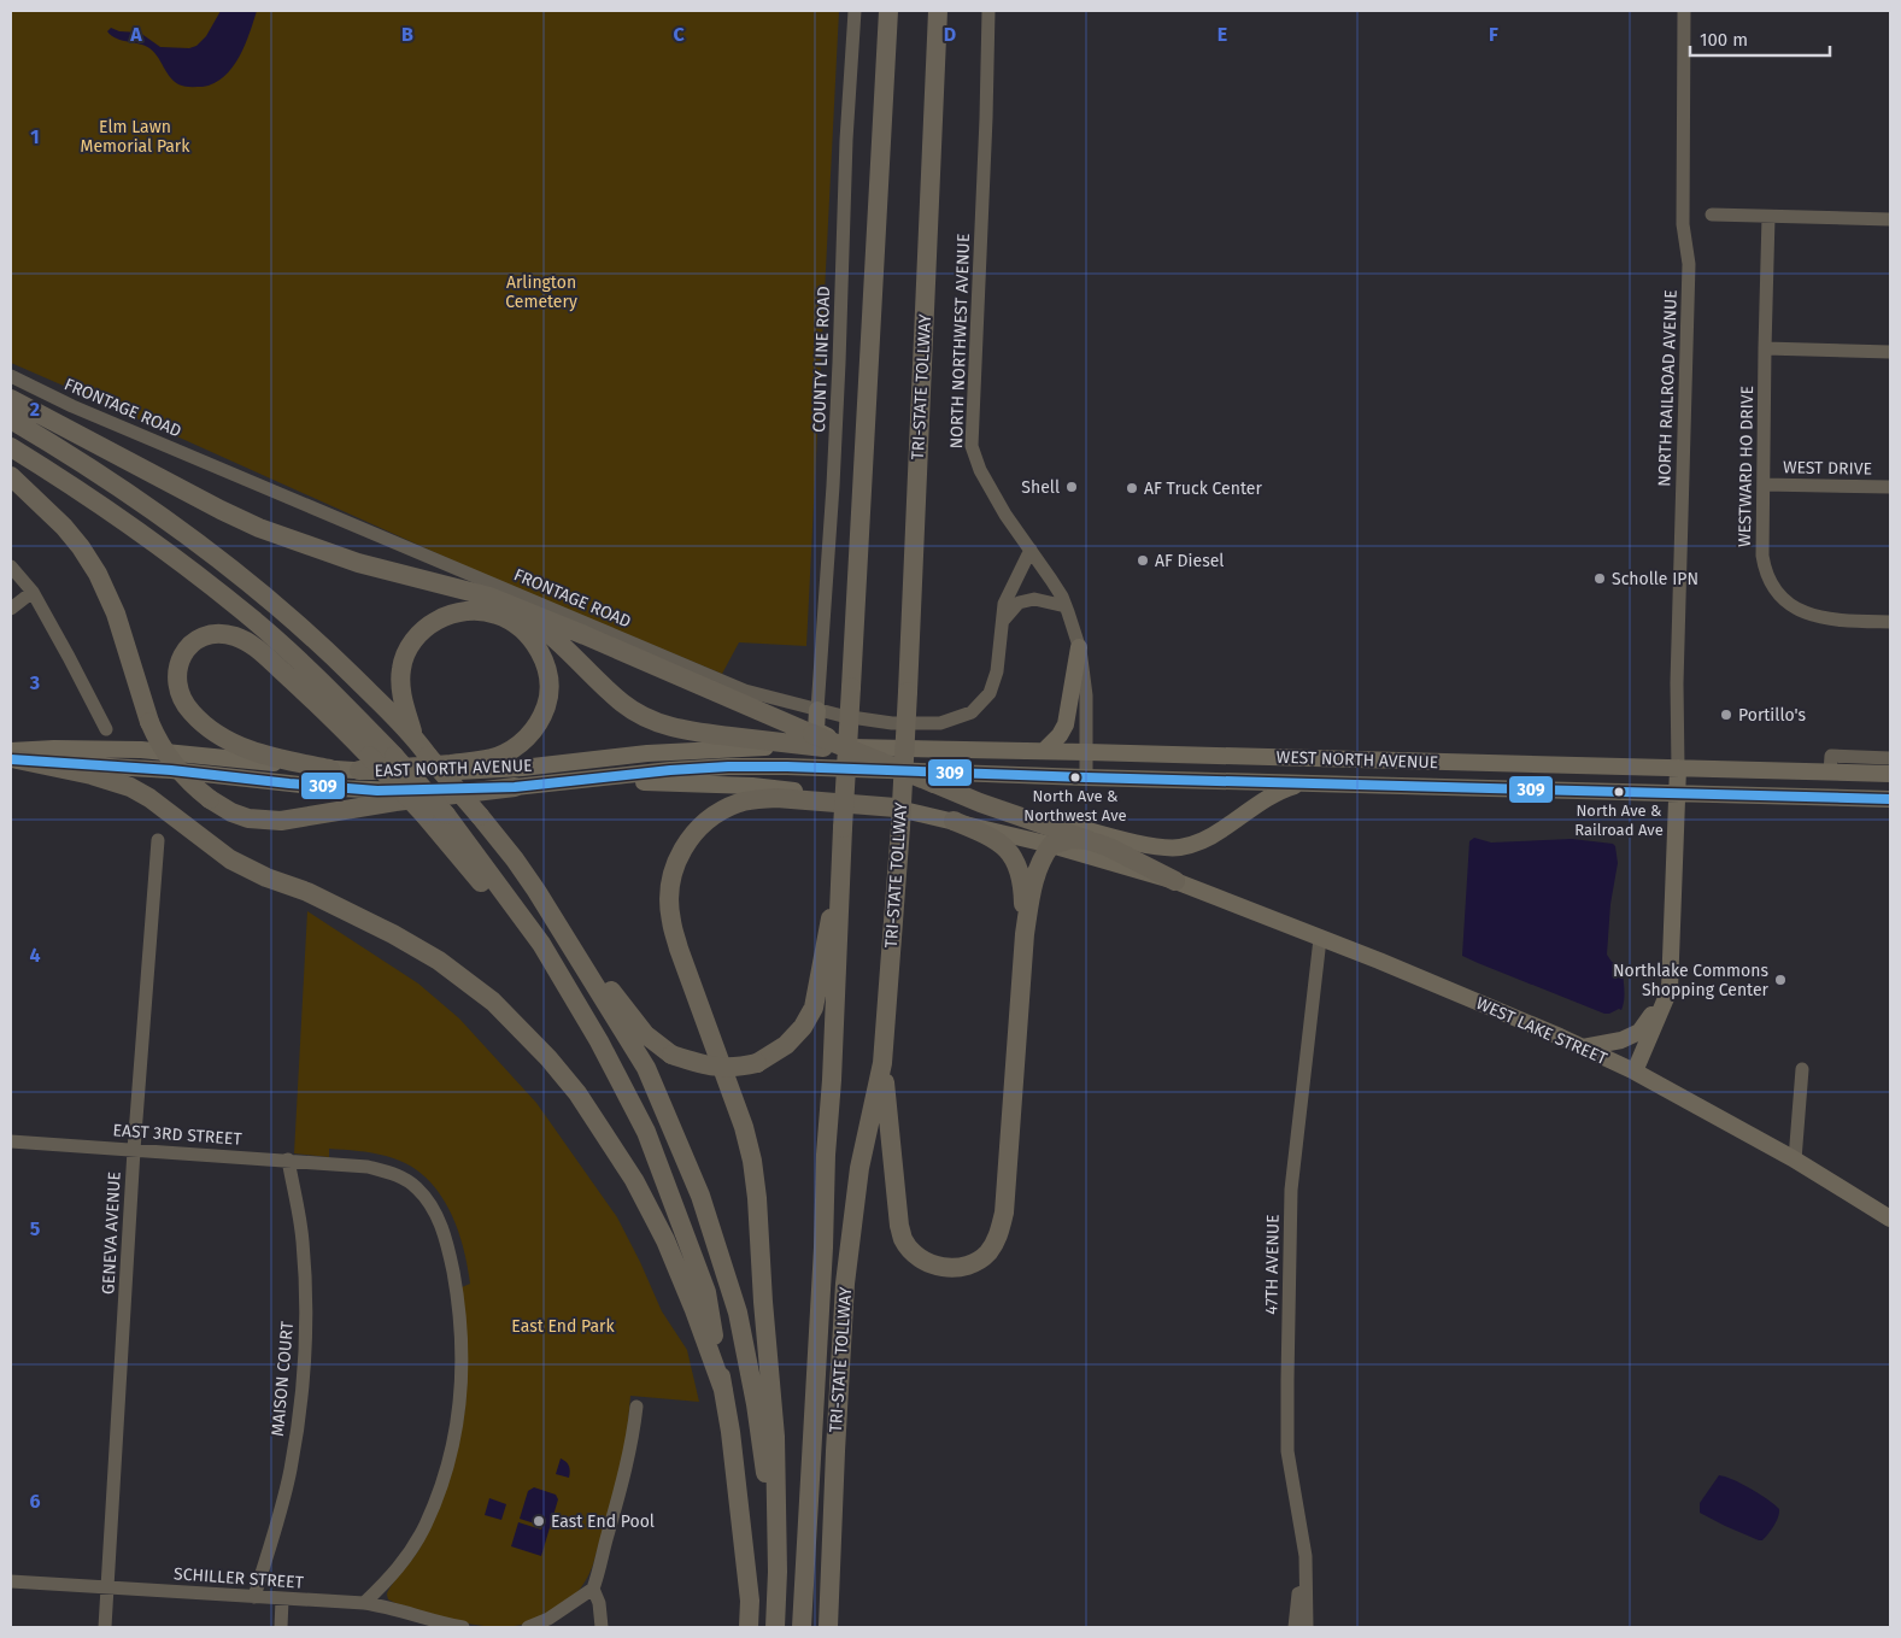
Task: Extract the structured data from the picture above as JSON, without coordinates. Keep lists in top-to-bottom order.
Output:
{
  "streets": {
    "highway": ["TRI-STATE TOLLWAY"],
    "main road": ["WEST NORTH AVENUE", "EAST NORTH AVENUE", "WEST LAKE STREET"],
    "street": [
      "NORTH NORTHWEST AVENUE",
      "COUNTY LINE ROAD",
      "NORTH RAILROAD AVENUE",
      "FRONTAGE ROAD",
      "WESTWARD HO DRIVE",
      "WEST DRIVE",
      "EAST 3RD STREET",
      "GENEVA AVENUE",
      "47TH AVENUE",
      "MAISON COURT",
      "SCHILLER STREET"
    ]
  },
  "crossings": [
    ["NORTH NORTHWEST AVENUE", "FRONTAGE ROAD"],
    ["NORTH NORTHWEST AVENUE", "WEST NORTH AVENUE"],
    ["COUNTY LINE ROAD", "FRONTAGE ROAD"],
    ["NORTH RAILROAD AVENUE", "WEST NORTH AVENUE"],
    ["WESTWARD HO DRIVE", "WEST DRIVE"],
    ["WEST NORTH AVENUE", "EAST NORTH AVENUE"],
    ["EAST NORTH AVENUE", "WEST LAKE STREET"],
    ["WEST LAKE STREET", "47TH AVENUE"],
    ["EAST 3RD STREET", "GENEVA AVENUE"],
    ["EAST 3RD STREET", "MAISON COURT"],
    ["EAST 3RD STREET", "SCHILLER STREET"],
    ["GENEVA AVENUE", "SCHILLER STREET"],
    ["MAISON COURT", "SCHILLER STREET"]
  ],
  "parks": ["Elm Lawn Memorial Park", "Arlington Cemetery", "East End Park"],
  "places": [
    "Shell",
    "AF Truck Center",
    "AF Diesel",
    "Scholle IPN",
    "Portillo's",
    "North Ave & Northwest Ave",
    "North Ave & Railroad Ave",
    "Northlake Commons Shopping Center",
    "East End Pool"
  ],
  "lines": ["transit line 309"],
  "scale_bar": "100 m",
  "grid": {
    "columns": [
      "A",
      "B",
      "C",
      "D",
      "E",
      "F"
    ],
    "rows": [
      "1",
      "2",
      "3",
      "4",
      "5",
      "6"
    ]
  }
}
